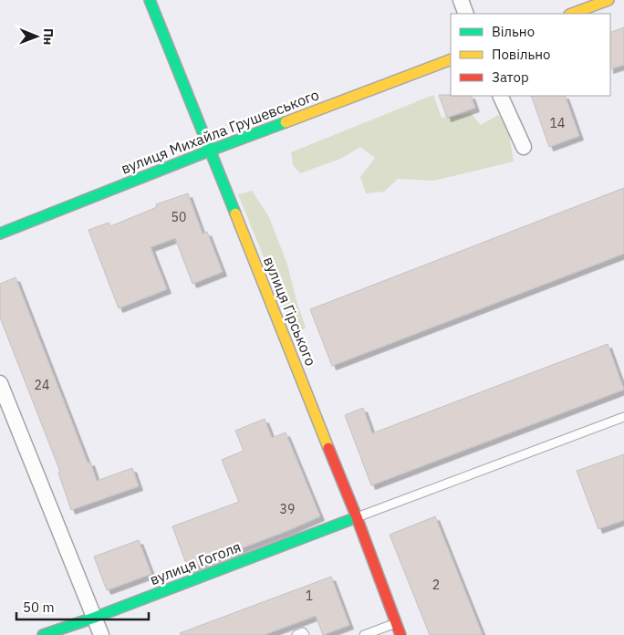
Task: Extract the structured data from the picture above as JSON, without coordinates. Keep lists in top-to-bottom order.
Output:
{
  "streets": {
    "street": ["вулиця Михайла Грушевського", "вулиця Гірського", "вулиця Гоголя"]
  },
  "crossings": [
    ["вулиця Михайла Грушевського", "вулиця Гірського"],
    ["вулиця Гірського", "вулиця Гоголя"]
  ],
  "house_numbers": [
    "14",
    "50",
    "24",
    "39",
    "2",
    "1"
  ],
  "legend": ["Вільно", "Повільно", "Затор"],
  "scale_bar": "50 m",
  "north": "right"
}
